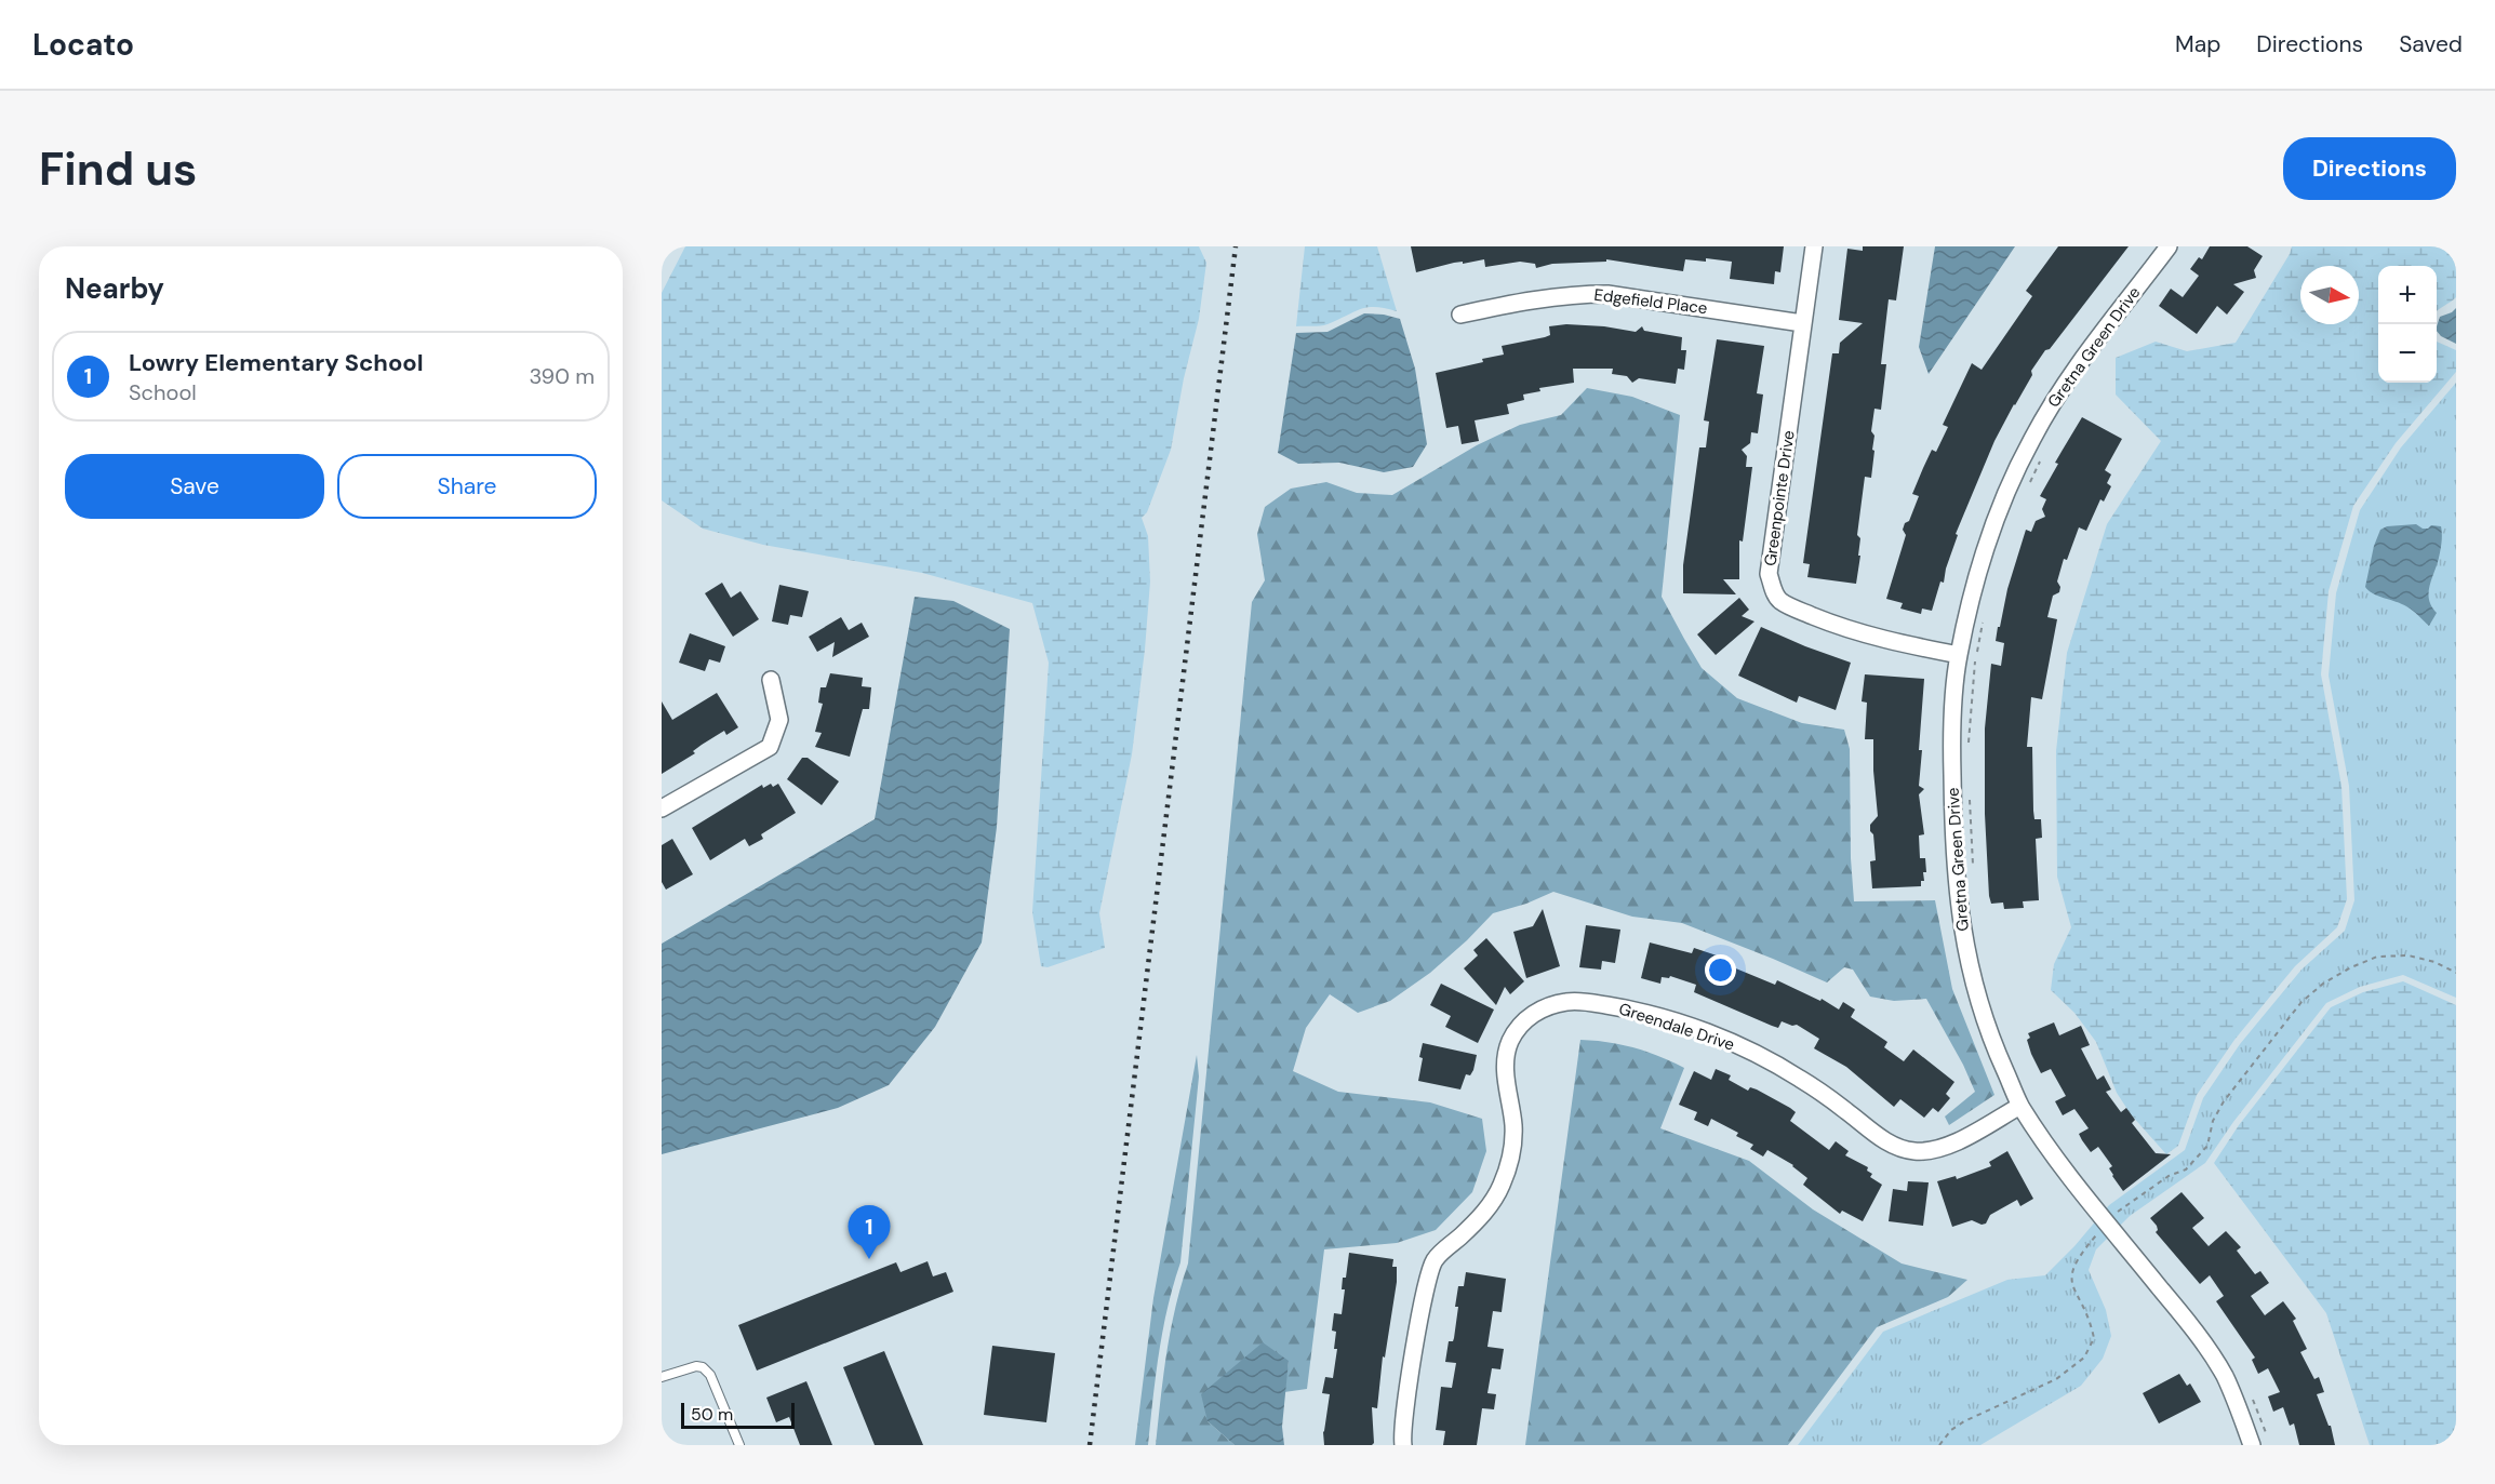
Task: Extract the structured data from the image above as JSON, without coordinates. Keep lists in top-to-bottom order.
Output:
{
  "streets": {
    "street": [
      "Edgefield Place",
      "Gretna Green Drive",
      "Greenpointe Drive",
      "Greendale Drive"
    ]
  },
  "crossings": [
    ["Edgefield Place", "Greenpointe Drive"],
    ["Gretna Green Drive", "Greenpointe Drive"],
    ["Gretna Green Drive", "Greendale Drive"]
  ],
  "scale_bar": "50 m",
  "north": "right",
  "page": {
    "header": "Locato",
    "nav": ["Map", "Directions", "Saved"],
    "buttons": [
      "Directions",
      ["Save", "Share"]
    ],
    "title": "Find us",
    "heading": "Nearby",
    "map_buttons": ["+", "−"],
    "list": [
      {
        "mark": "1",
        "name": "Lowry Elementary School",
        "note": "School",
        "value": "390 m"
      }
    ],
    "pins": "1",
    "scale": "50 m"
  }
}
